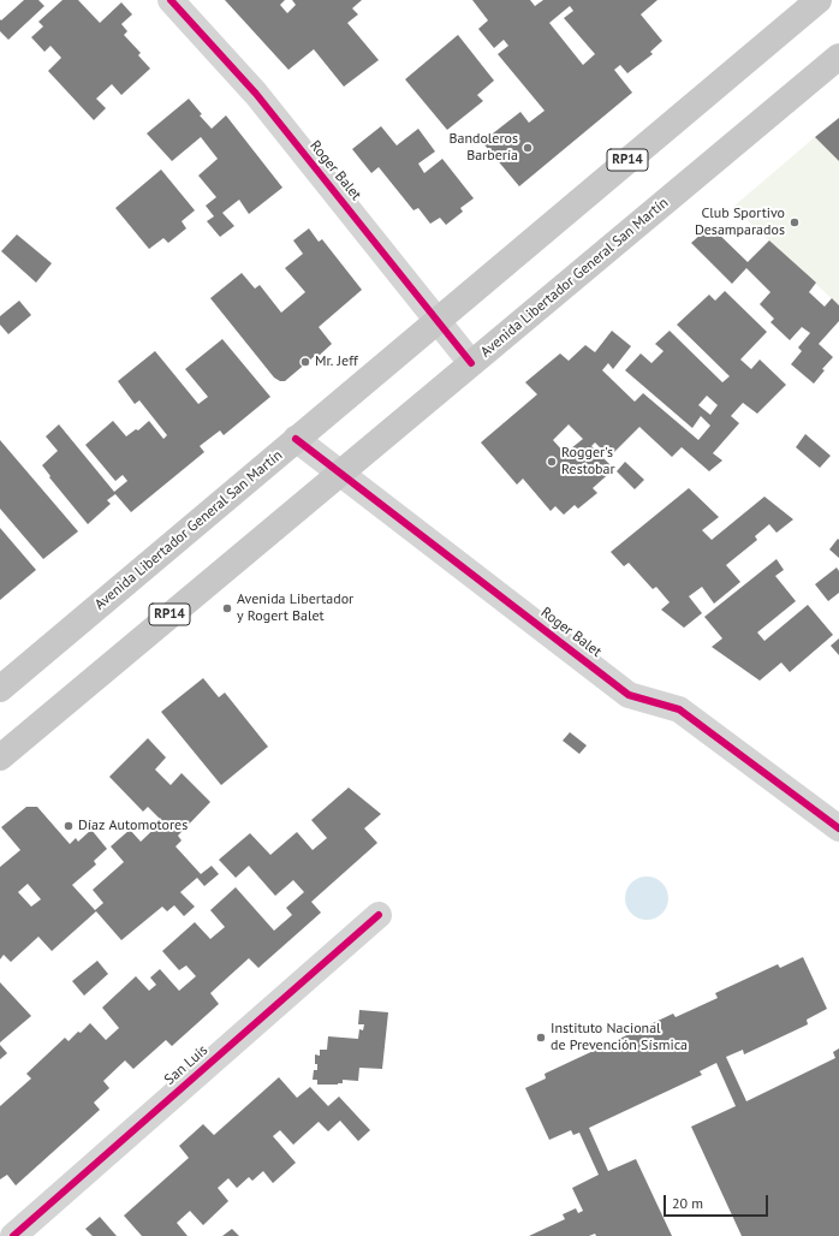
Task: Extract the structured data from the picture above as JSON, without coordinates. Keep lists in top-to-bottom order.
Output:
{
  "streets": {
    "main road": ["RP14", "Avenida Libertador General San Martín"],
    "street": ["Roger Balet", "San Luis"]
  },
  "crossings": [
    ["Roger Balet", "Avenida Libertador General San Martín"]
  ],
  "places": [
    "Bandoleros Barbería",
    "Club Sportivo Desamparados",
    "Mr. Jeff",
    "Rogger's Restobar",
    "Avenida Libertador y Rogert Balet",
    "Díaz Automotores",
    "Instituto Nacional de Prevención Sísmica"
  ],
  "scale_bar": "20 m"
}
